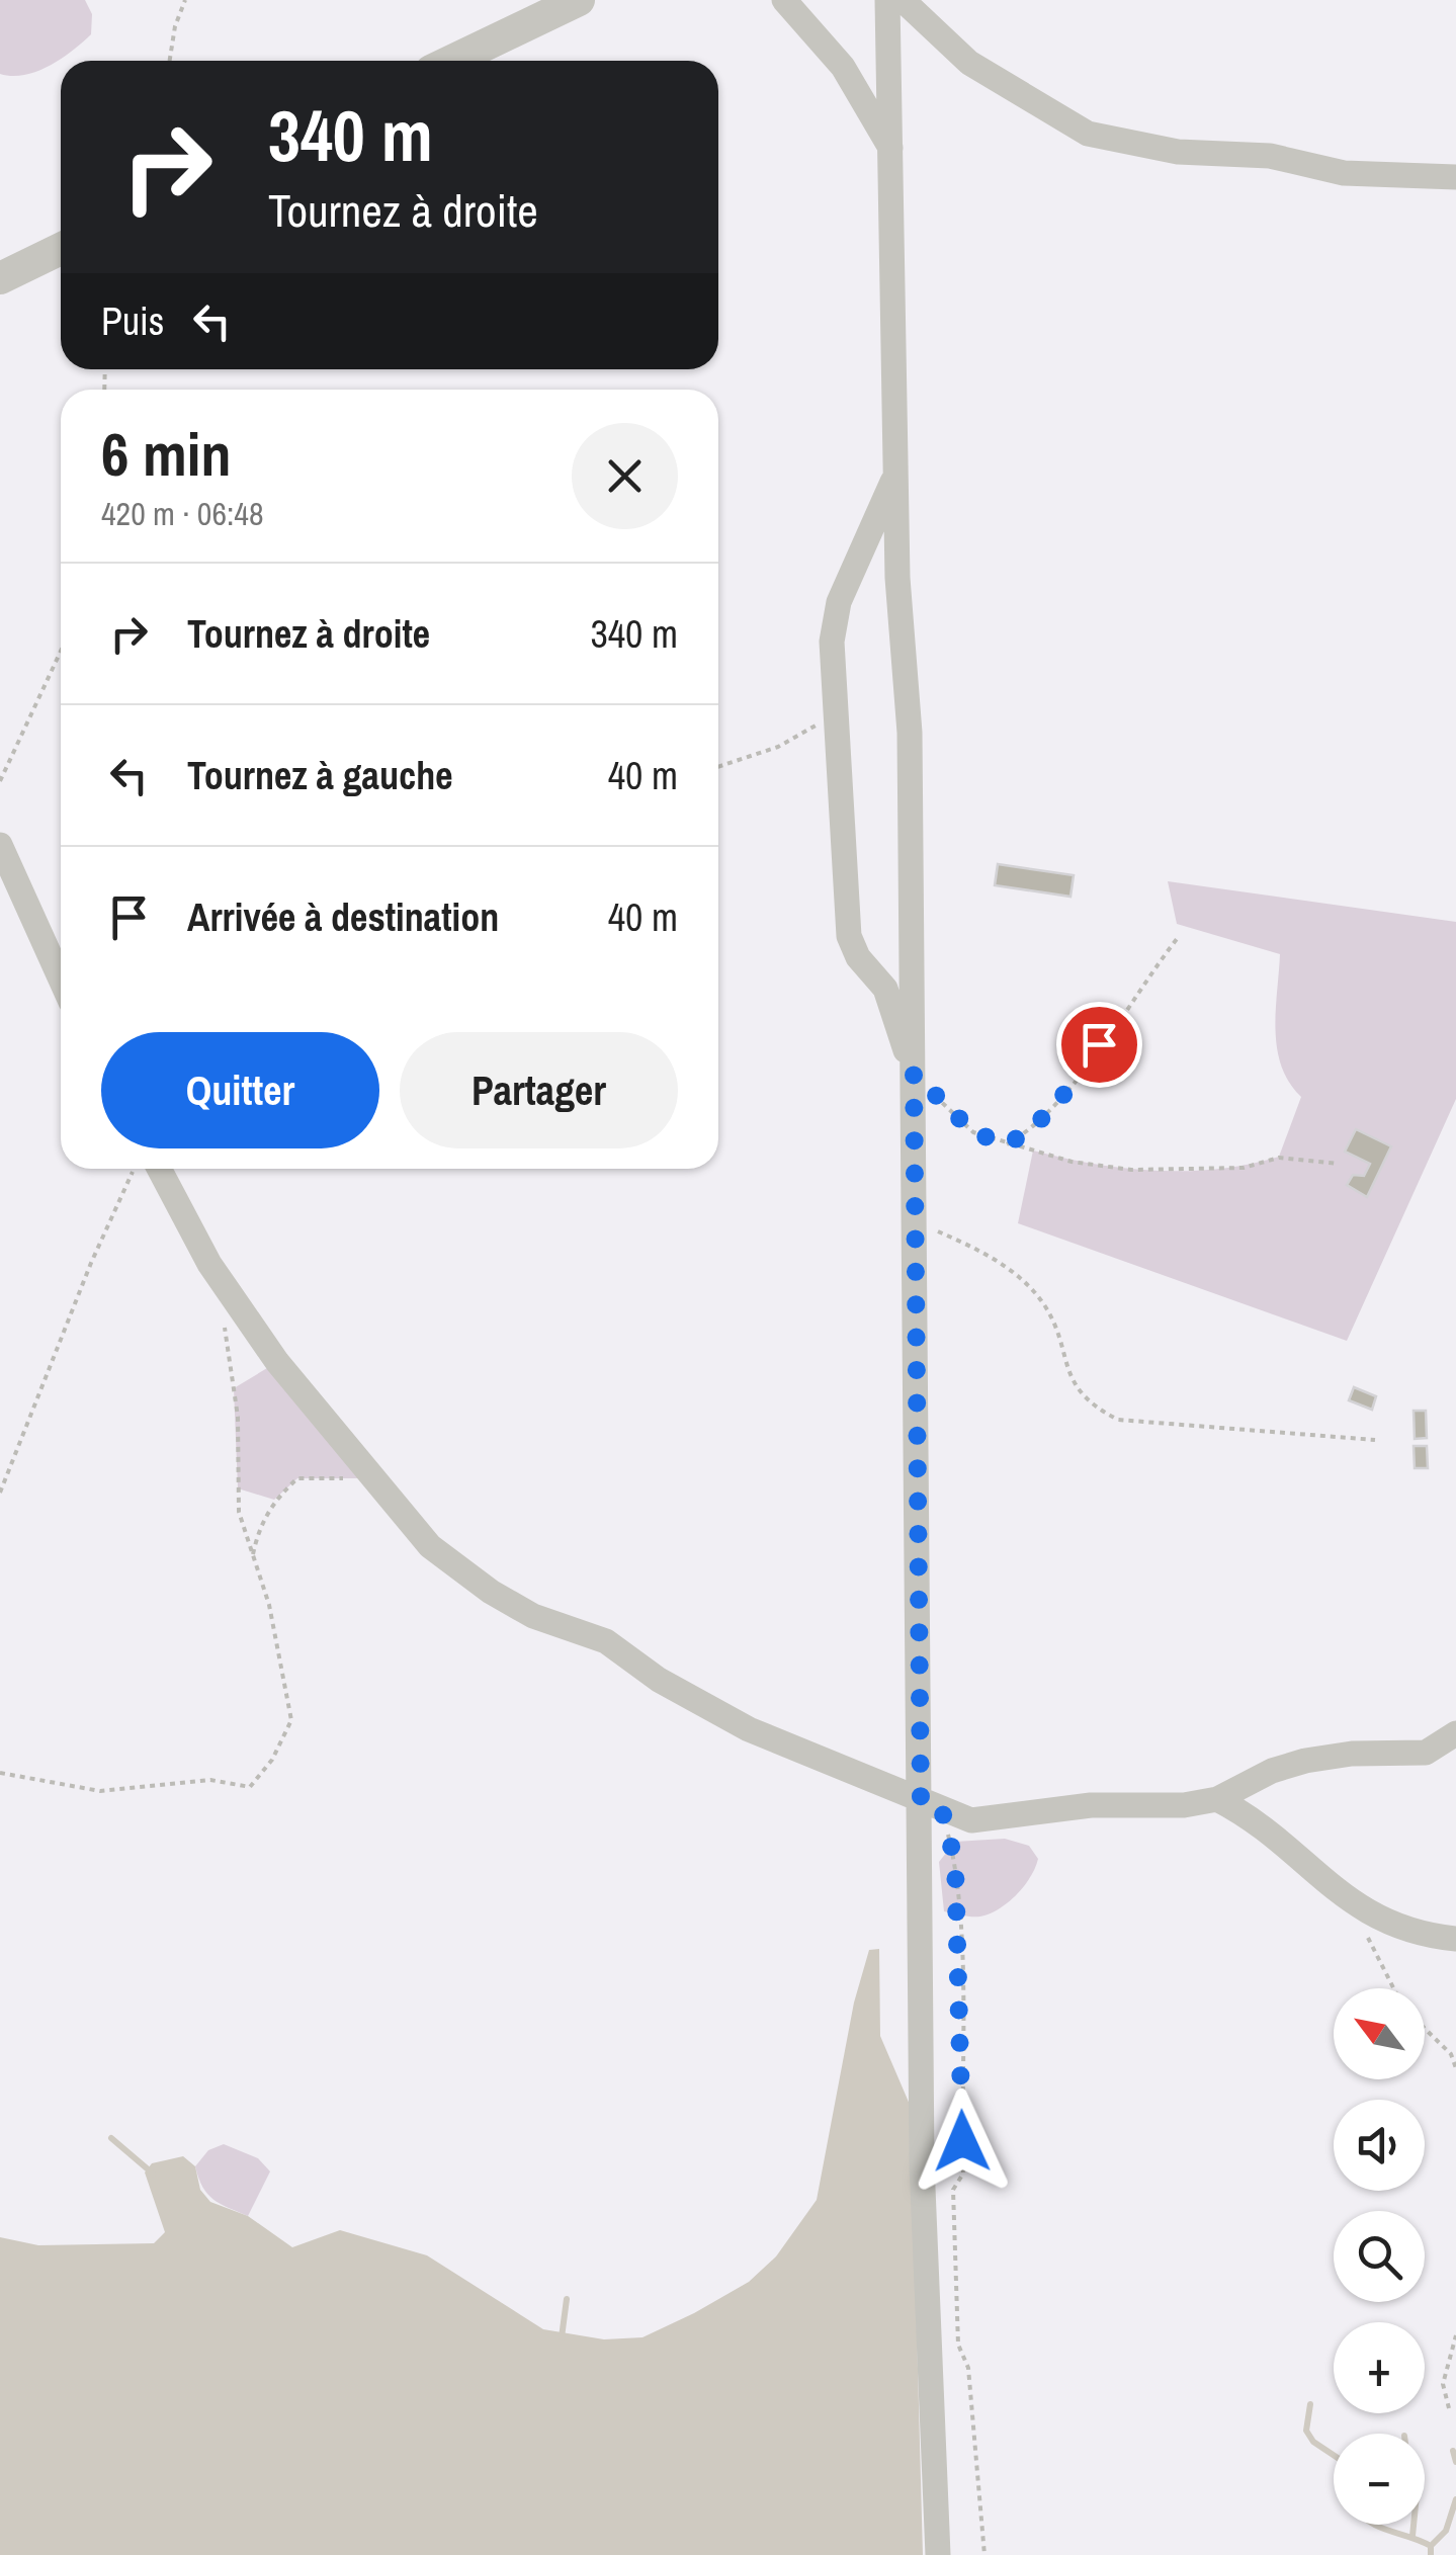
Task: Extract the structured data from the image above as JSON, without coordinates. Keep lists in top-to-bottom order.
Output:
{
  "north": "top left",
  "page": {
    "turn": ["340 m", "Tournez à droite"],
    "then": "Puis",
    "heading": ["6 min", "420 m · 06:48"],
    "list": [
      {
        "name": "Tournez à droite",
        "value": "340 m"
      },
      {
        "name": "Tournez à gauche",
        "value": "40 m"
      },
      {
        "name": "Arrivée à destination",
        "value": "40 m"
      }
    ],
    "buttons": ["Quitter", "Partager"],
    "map_buttons": ["+", "−"]
  }
}
